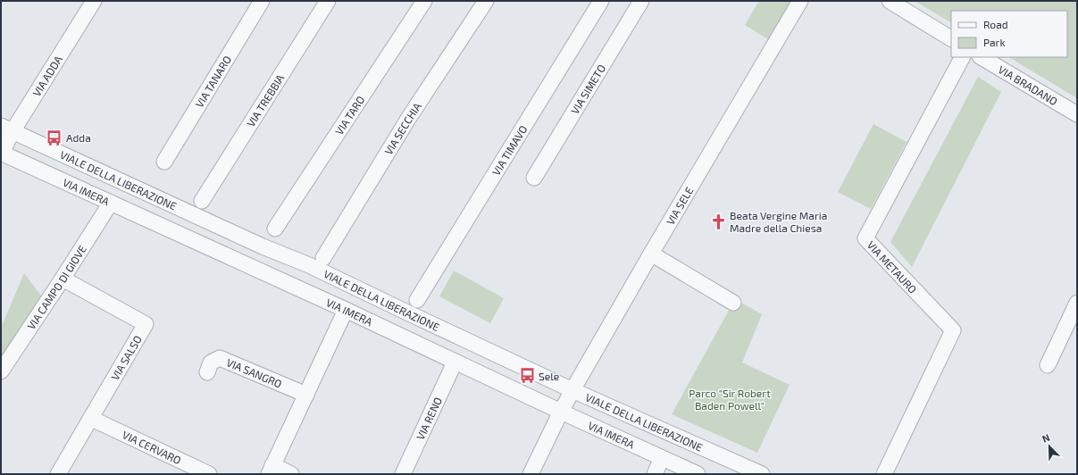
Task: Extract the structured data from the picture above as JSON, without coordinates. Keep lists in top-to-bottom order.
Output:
{
  "streets": {
    "street": [
      "VIA ADDA",
      "VIA TANARO",
      "VIA BRADANO",
      "VIA SIMETO",
      "VIA TREBBIA",
      "VIA TARO",
      "VIA SECCHIA",
      "VIA TIMAVO",
      "VIALE DELLA LIBERAZIONE",
      "VIA IMERA",
      "VIA SELE",
      "VIA METAURO",
      "VIA CAMPO DI GIOVE",
      "VIA SALSO",
      "VIA SANGRO",
      "VIA RENO",
      "VIA CERVARO"
    ]
  },
  "crossings": [
    ["VIA ADDA", "VIALE DELLA LIBERAZIONE"],
    ["VIA ADDA", "VIA IMERA"],
    ["VIALE DELLA LIBERAZIONE", "VIA SELE"],
    ["VIA IMERA", "VIA SELE"],
    ["VIA IMERA", "VIA CAMPO DI GIOVE"],
    ["VIA IMERA", "VIA RENO"],
    ["VIA CAMPO DI GIOVE", "VIA SALSO"]
  ],
  "parks": ["Parco \"Sir Robert Baden Powell\""],
  "places": {
    "bus stop": ["Adda", "Sele"],
    "church": ["Beata Vergine Maria Madre della Chiesa"]
  },
  "legend": ["Road", "Park"],
  "north": "top left"
}
